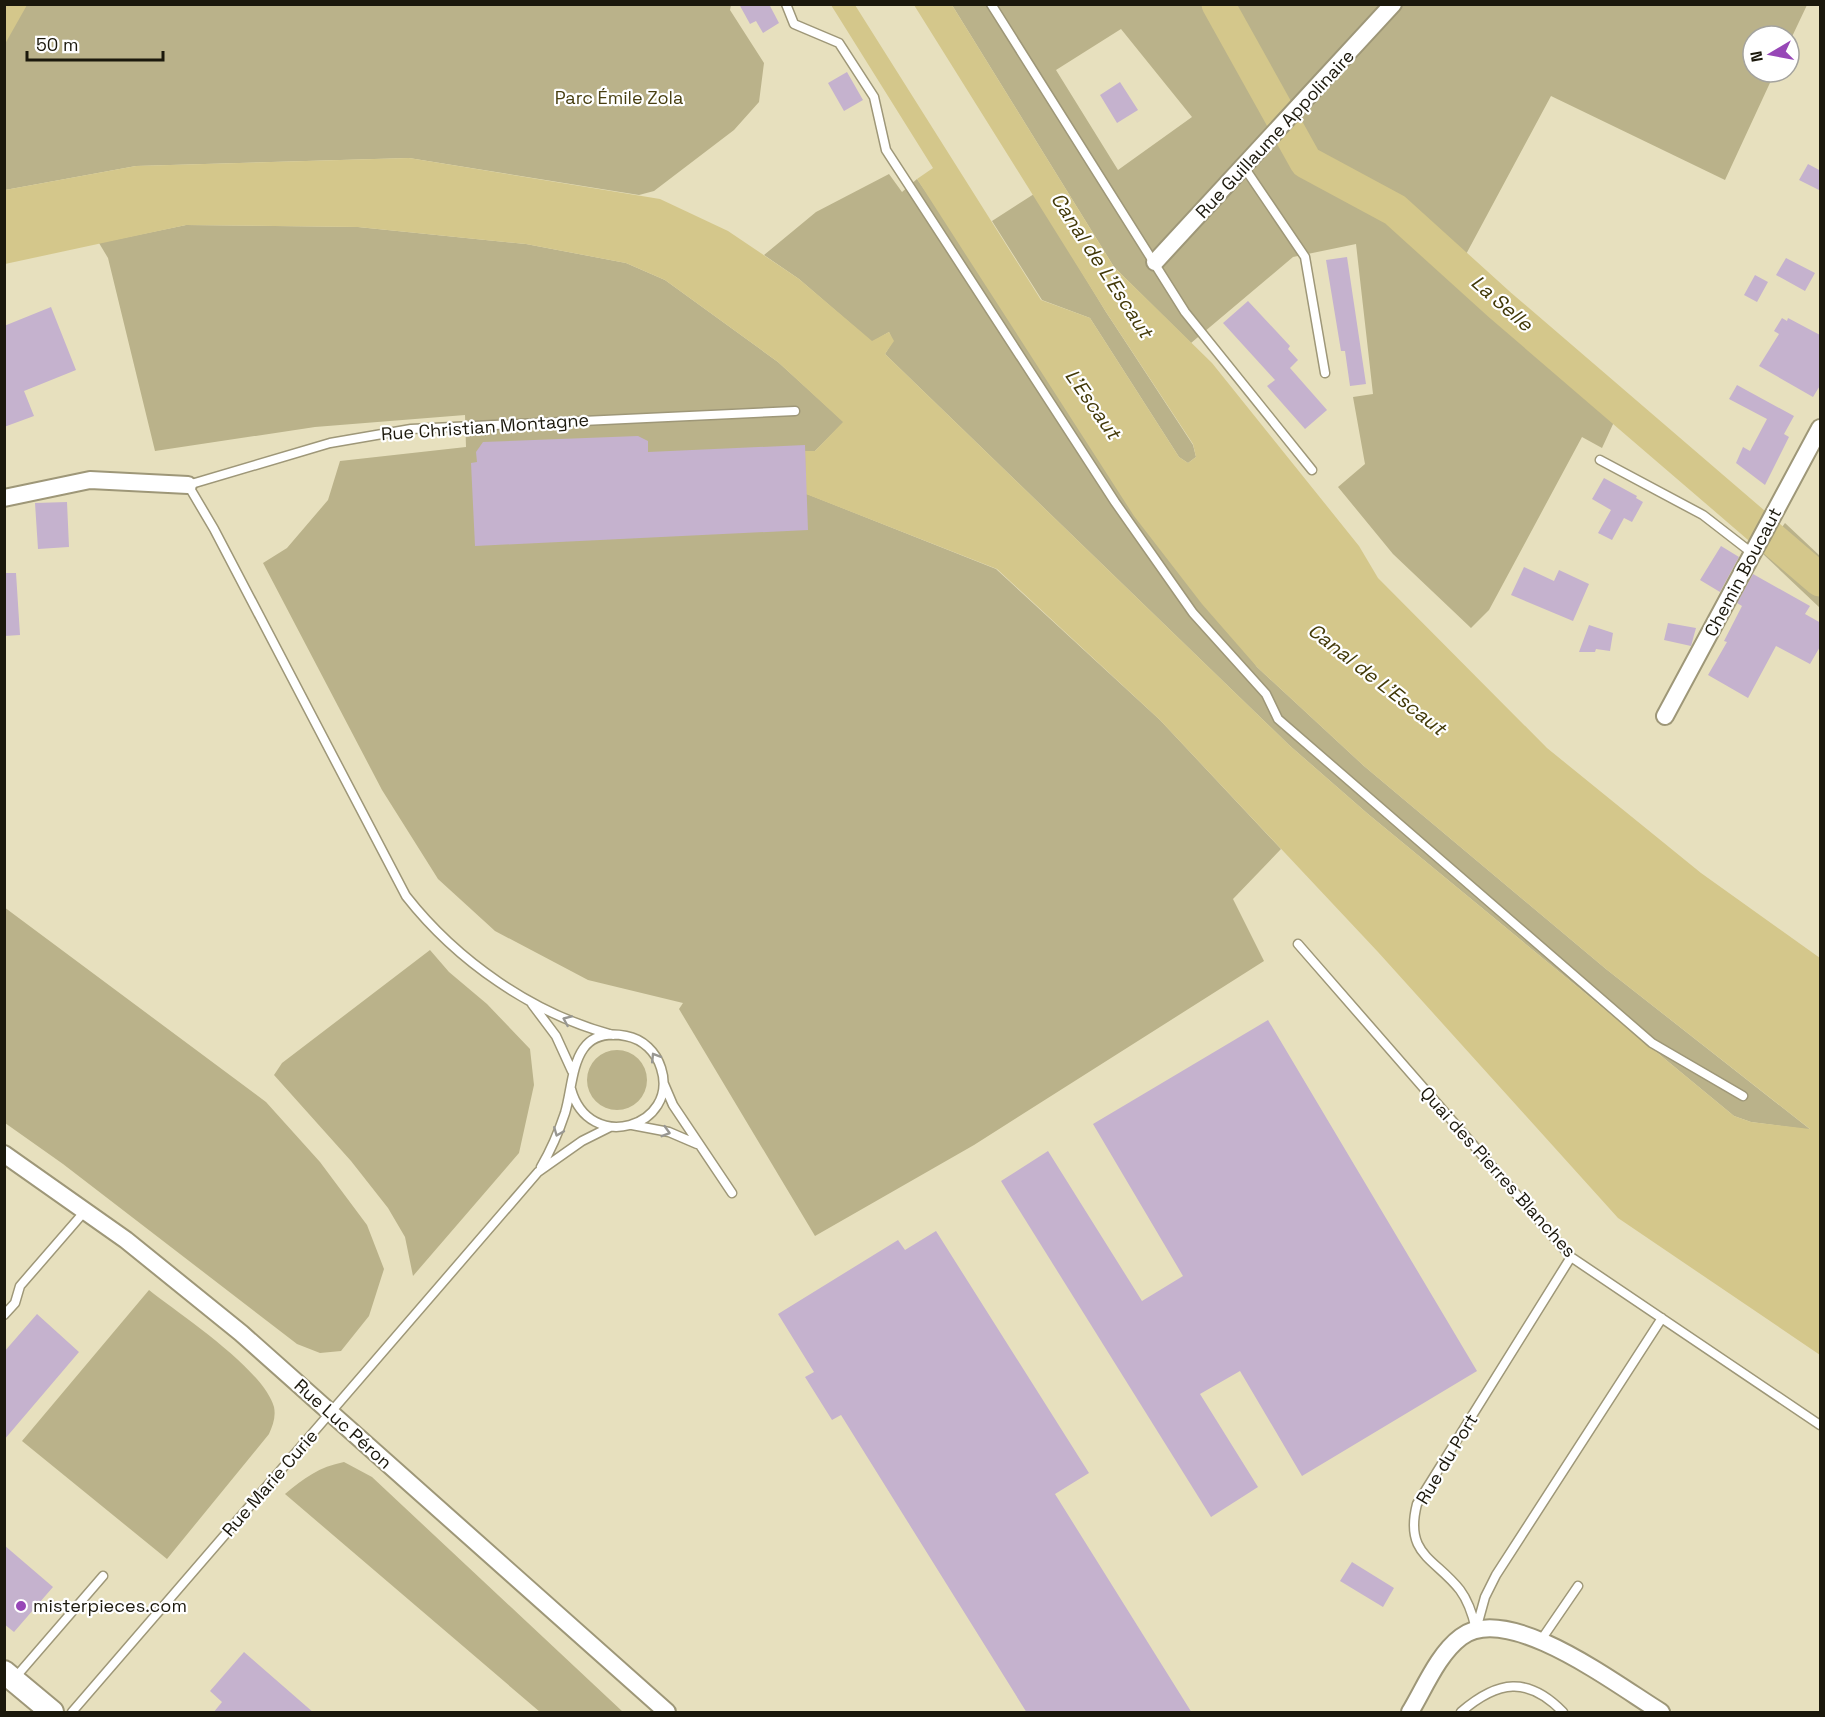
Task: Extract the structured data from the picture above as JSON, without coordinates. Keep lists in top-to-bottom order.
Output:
{
  "streets": {
    "street": [
      "Rue Guillaume Appolinaire",
      "Rue Christian Montagne",
      "Chemin Boucaut",
      "Rue Luc Péron"
    ],
    "lane": ["Quai des Pierres Blanches", "Rue du Port", "Rue Marie Curie"]
  },
  "crossings": [
    ["Quai des Pierres Blanches", "Rue du Port"],
    ["Rue Luc Péron", "Rue Marie Curie"]
  ],
  "water": ["Canal de L'Escaut", "La Selle", "L'Escaut"],
  "parks": ["Parc Émile Zola"],
  "places": ["misterpieces.com"],
  "scale_bar": "50 m",
  "north": "left"
}
